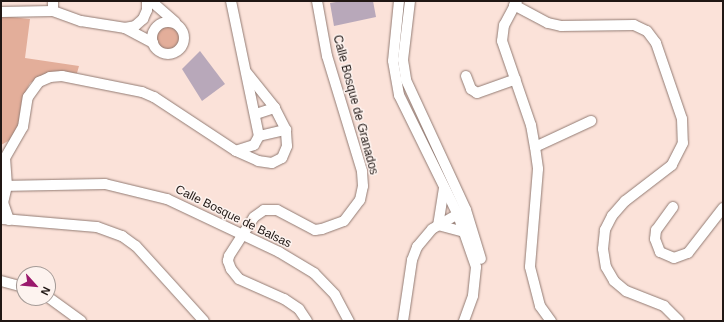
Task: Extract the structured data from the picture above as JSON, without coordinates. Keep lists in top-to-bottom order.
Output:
{
  "streets": {
    "street": ["Calle Bosque de Granados", "Calle Bosque de Balsas"]
  },
  "crossings": [
    ["Calle Bosque de Granados", "Calle Bosque de Balsas"]
  ],
  "north": "bottom right"
}
